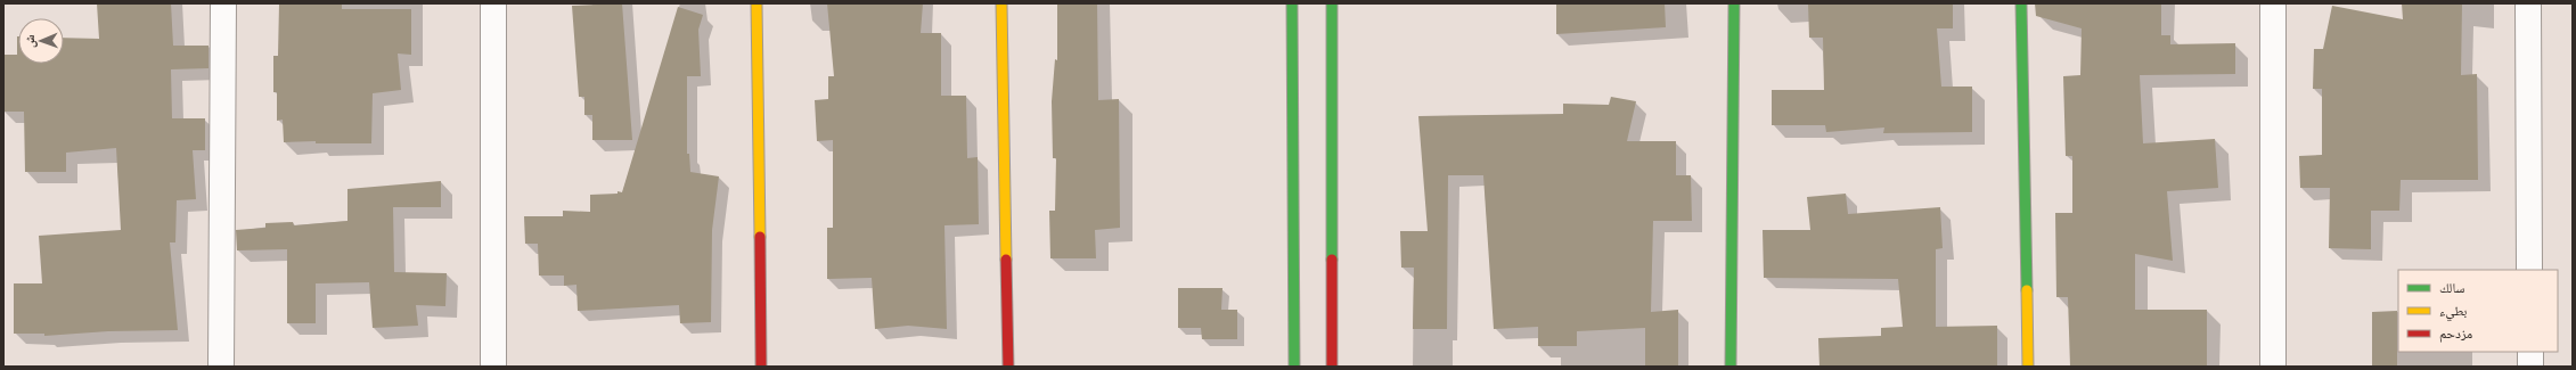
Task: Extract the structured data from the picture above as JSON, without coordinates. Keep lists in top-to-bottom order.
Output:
{
  "legend": ["سالك", "بطيء", "مزدحم"],
  "north": "left"
}
